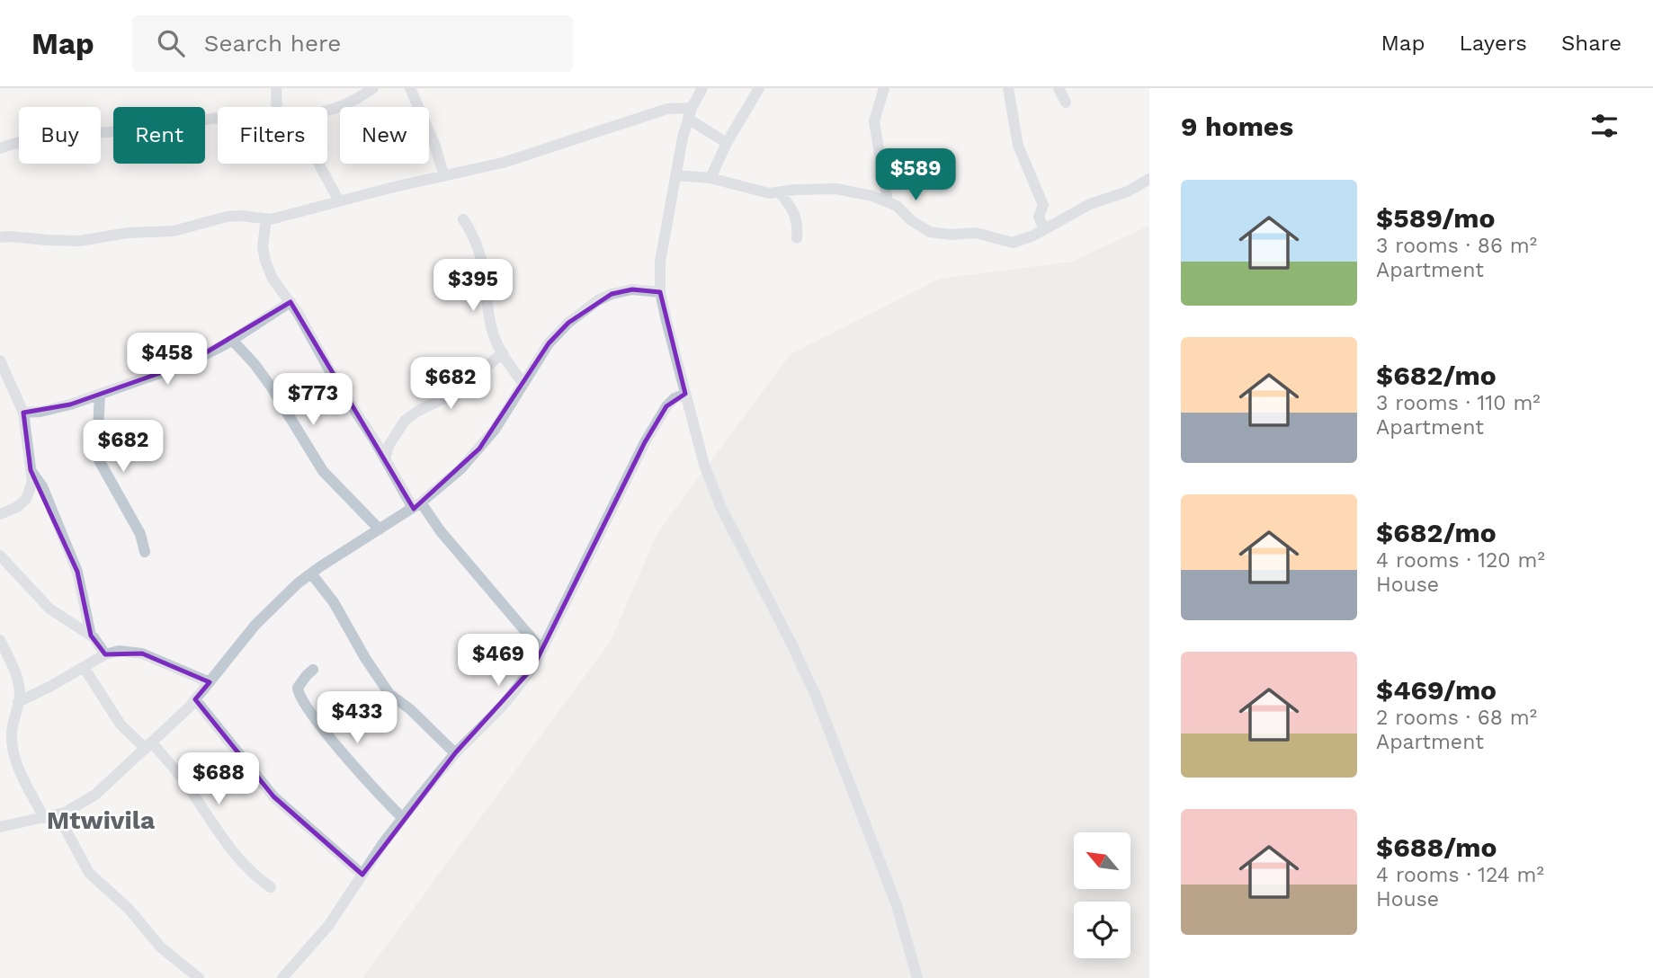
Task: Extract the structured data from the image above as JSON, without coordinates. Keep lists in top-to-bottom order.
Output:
{
  "districts": ["Mtwivila"],
  "north": "top left",
  "page": {
    "header": "Map",
    "search": "Search here",
    "nav": ["Map", "Layers", "Share"],
    "heading": "9 homes",
    "chip": [
      "Buy",
      "Rent",
      "Filters",
      "New"
    ],
    "price": [
      "$589",
      "$395",
      "$458",
      "$682",
      "$773",
      "$682",
      "$469",
      "$433",
      "$688"
    ],
    "list": [
      {
        "name": "$589/mo",
        "note": "3 rooms · 86 m² · Apartment"
      },
      {
        "name": "$682/mo",
        "note": "3 rooms · 110 m² · Apartment"
      },
      {
        "name": "$682/mo",
        "note": "4 rooms · 120 m² · House"
      },
      {
        "name": "$469/mo",
        "note": "2 rooms · 68 m² · Apartment"
      },
      {
        "name": "$688/mo",
        "note": "4 rooms · 124 m² · House"
      }
    ]
  }
}
